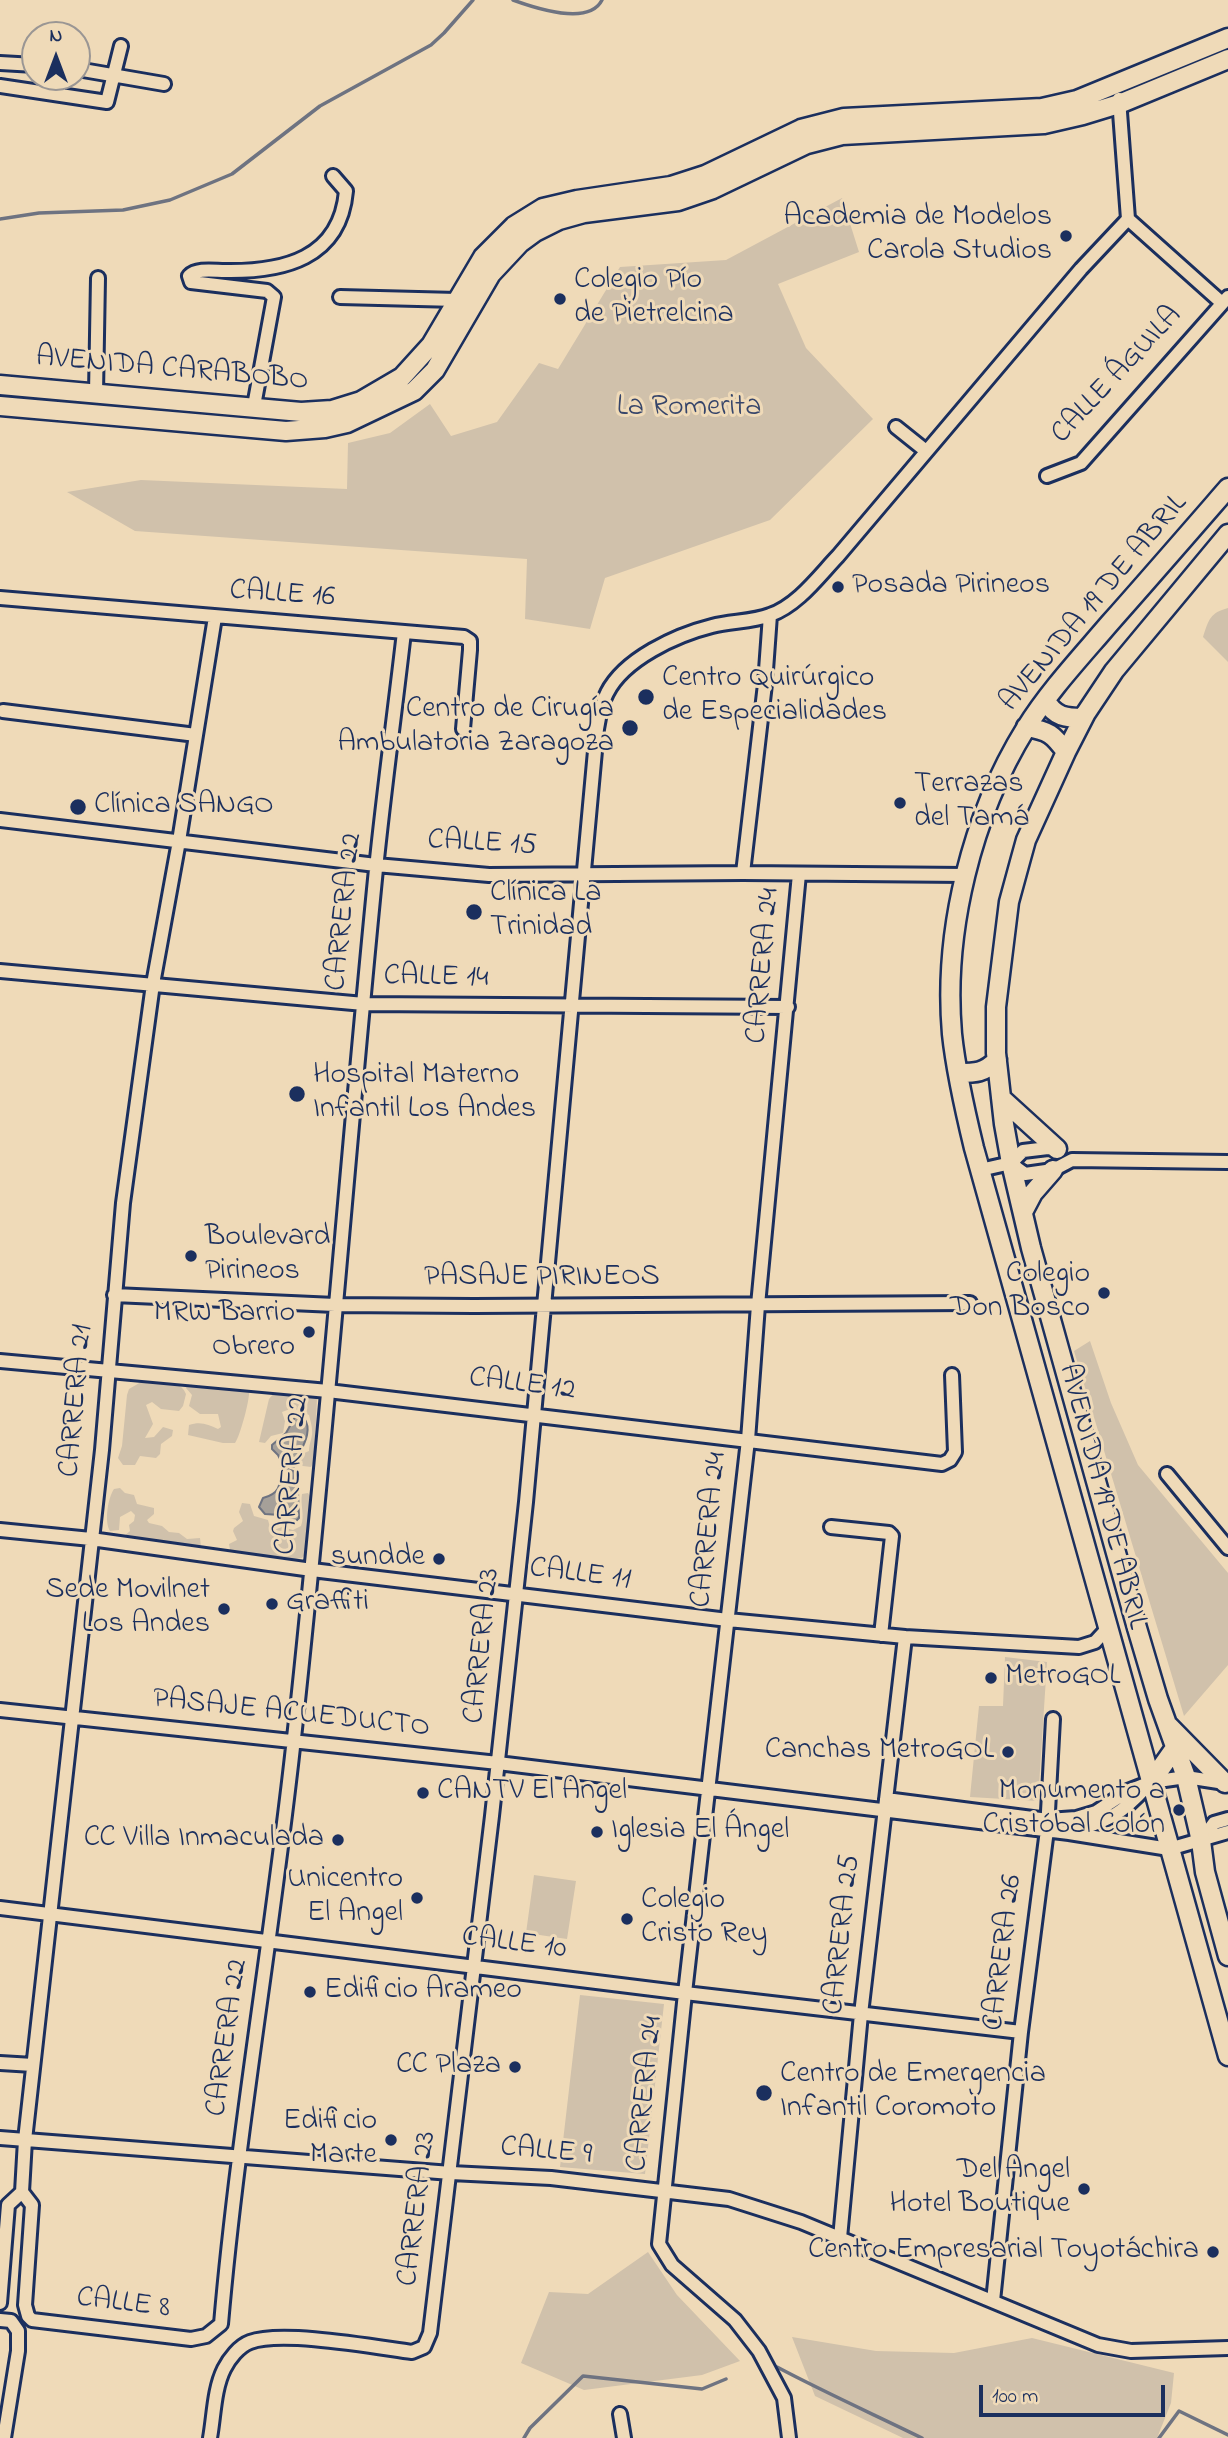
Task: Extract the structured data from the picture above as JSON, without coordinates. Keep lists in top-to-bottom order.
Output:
{
  "streets": {
    "main road": ["AVENIDA CARABOBO", "AVENIDA 19 DE ABRIL"],
    "street": [
      "CALLE ÁGUILA",
      "CALLE 16",
      "CALLE 15",
      "CARRERA 22",
      "CARRERA 24",
      "CALLE 14",
      "PASAJE PIRINEOS",
      "CALLE 12",
      "CARRERA 21",
      "CALLE 11",
      "CARRERA 23",
      "PASAJE ACUEDUCTO",
      "CARRERA 25",
      "CALLE 10",
      "CARRERA 26",
      "CALLE 9",
      "CALLE 8"
    ]
  },
  "crossings": [
    ["CALLE 16", "CARRERA 22"],
    ["CALLE 16", "CARRERA 21"],
    ["AVENIDA 19 DE ABRIL", "CALLE 15"],
    ["AVENIDA 19 DE ABRIL", "CALLE 11"],
    ["AVENIDA 19 DE ABRIL", "PASAJE ACUEDUCTO"],
    ["CALLE 15", "CARRERA 22"],
    ["CALLE 15", "CARRERA 24"],
    ["CALLE 15", "CARRERA 21"],
    ["CALLE 15", "CARRERA 23"],
    ["CARRERA 22", "CALLE 14"],
    ["CARRERA 22", "PASAJE PIRINEOS"],
    ["CARRERA 22", "CALLE 12"],
    ["CARRERA 22", "CALLE 11"],
    ["CARRERA 22", "PASAJE ACUEDUCTO"],
    ["CARRERA 22", "CALLE 10"],
    ["CARRERA 22", "CALLE 9"],
    ["CARRERA 22", "CALLE 8"],
    ["CARRERA 24", "CALLE 14"],
    ["CARRERA 24", "PASAJE PIRINEOS"],
    ["CARRERA 24", "CALLE 12"],
    ["CARRERA 24", "CALLE 11"],
    ["CARRERA 24", "PASAJE ACUEDUCTO"],
    ["CARRERA 24", "CALLE 10"],
    ["CARRERA 24", "CALLE 9"],
    ["CALLE 14", "CARRERA 21"],
    ["CALLE 14", "CARRERA 23"],
    ["PASAJE PIRINEOS", "CARRERA 21"],
    ["PASAJE PIRINEOS", "CARRERA 23"],
    ["CALLE 12", "CARRERA 21"],
    ["CALLE 12", "CARRERA 23"],
    ["CARRERA 21", "CALLE 11"],
    ["CARRERA 21", "PASAJE ACUEDUCTO"],
    ["CARRERA 21", "CALLE 10"],
    ["CARRERA 21", "CALLE 9"],
    ["CARRERA 21", "CALLE 8"],
    ["CALLE 11", "CARRERA 23"],
    ["CALLE 11", "CARRERA 25"],
    ["CARRERA 23", "PASAJE ACUEDUCTO"],
    ["CARRERA 23", "CALLE 10"],
    ["CARRERA 23", "CALLE 9"],
    ["PASAJE ACUEDUCTO", "CARRERA 25"],
    ["PASAJE ACUEDUCTO", "CARRERA 26"],
    ["CARRERA 25", "CALLE 10"],
    ["CARRERA 25", "CALLE 9"],
    ["CALLE 10", "CARRERA 26"],
    ["CARRERA 26", "CALLE 9"]
  ],
  "parks": ["La Romerita"],
  "places": [
    "Academia de Modelos Carola Studios",
    "Colegio Pío de Pietrelcina",
    "Posada Pirineos",
    "Centro Quirúrgico de Especialidades",
    "Centro de Cirugía Ambulatoria Zaragoza",
    "Terrazas del Tamá",
    "Clínica SANGO",
    "Clínica La Trinidad",
    "Hospital Materno Infantil Los Andes",
    "Boulevard Pirineos",
    "Colegio Don Bosco",
    "MRW Barrio Obrero",
    "sundde",
    "Graffiti",
    "Sede Movilnet Los Andes",
    "MetroGOL",
    "Canchas MetroGOL",
    "CANTV El Angel",
    "Monumento a Cristóbal Colón",
    "Iglesia El Ángel",
    "CC Villa Inmaculada",
    "Unicentro El Angel",
    "Colegio Cristo Rey",
    "Edificio Arameo",
    "CC Plaza",
    "Centro de Emergencia Infantil Coromoto",
    "Edificio Marte",
    "Del Angel Hotel Boutique",
    "Centro Empresarial Toyotáchira"
  ],
  "scale_bar": "100 m",
  "north": "top"
}
